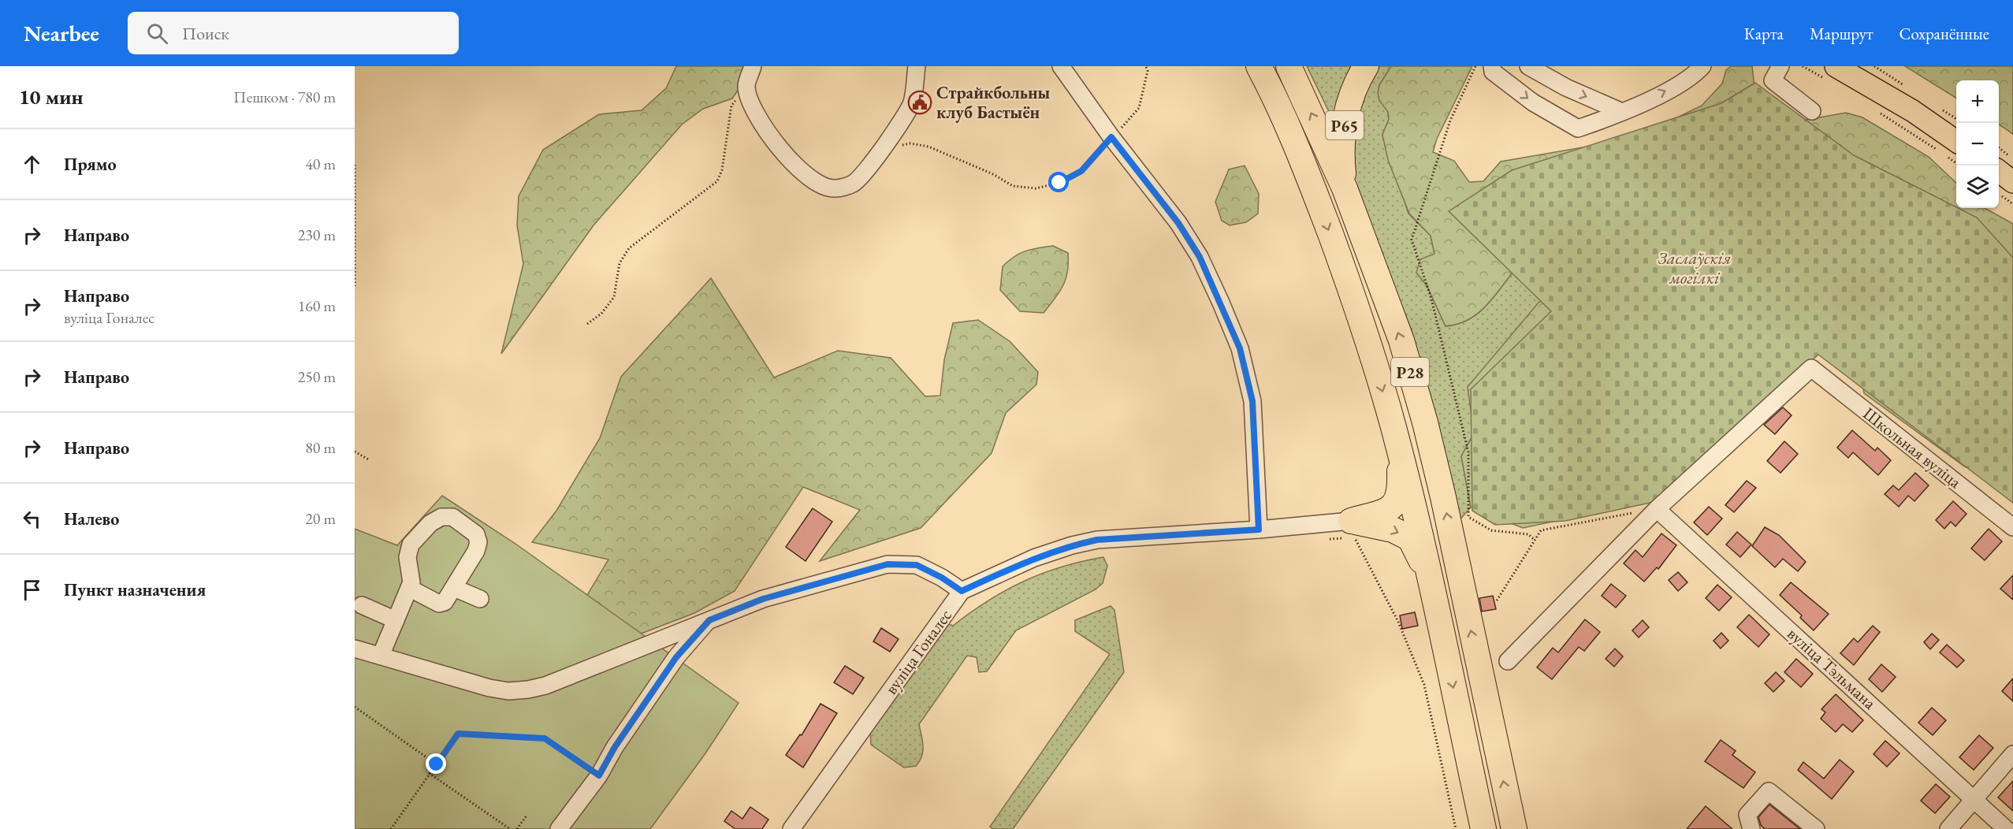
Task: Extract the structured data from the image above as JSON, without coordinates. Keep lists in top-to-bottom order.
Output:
{
  "streets": {
    "highway": ["Р65", "Р28"],
    "street": ["Школьная вуліца", "вуліца Гоналес", "вуліца Тэльмана"]
  },
  "crossings": [
    ["Р65", "Р28"],
    ["Школьная вуліца", "вуліца Тэльмана"]
  ],
  "parks": ["Заслаўскія могілкі"],
  "places": {
    "public building": ["Страйкбольны клуб Бастыён"]
  },
  "page": {
    "header": "Nearbee",
    "search": "Поиск",
    "nav": ["Карта", "Маршрут", "Сохранённые"],
    "heading": ["10 мин", "Пешком · 780 m"],
    "map_buttons": ["+", "−"],
    "list": [
      ["Прямо", "40 m"],
      ["Направо", "230 m"],
      ["Направо", "вуліца Гоналес", "160 m"],
      ["Направо", "250 m"],
      ["Направо", "80 m"],
      ["Налево", "20 m"],
      "Пункт назначения"
    ]
  }
}
